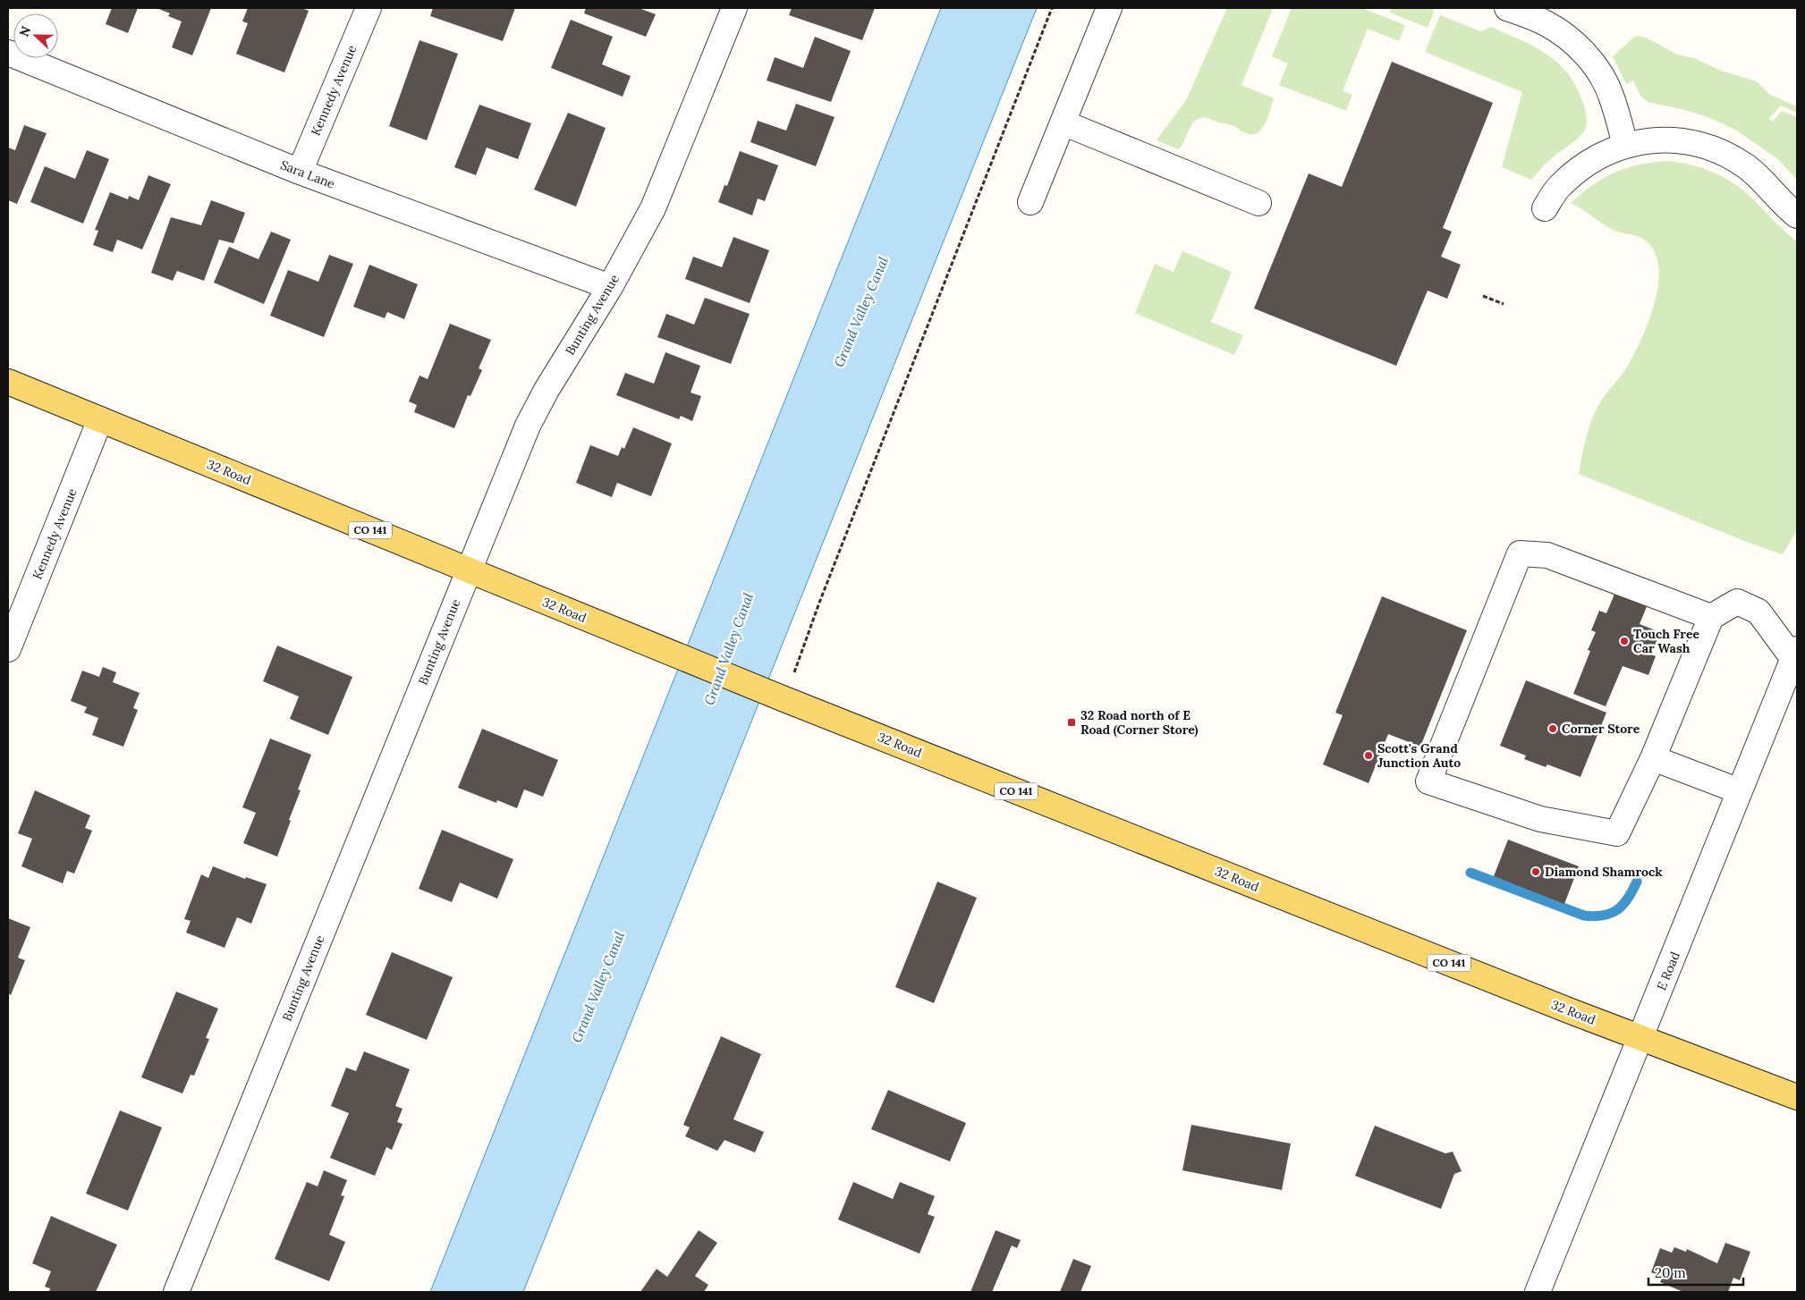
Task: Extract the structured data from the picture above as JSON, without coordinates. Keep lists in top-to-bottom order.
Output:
{
  "streets": {
    "main road": ["32 Road", "CO 141"],
    "street": [
      "Kennedy Avenue",
      "Sara Lane",
      "Bunting Avenue",
      "E Road"
    ]
  },
  "crossings": [
    ["Kennedy Avenue", "Sara Lane"],
    ["Kennedy Avenue", "32 Road"],
    ["Sara Lane", "Bunting Avenue"],
    ["Bunting Avenue", "32 Road"],
    ["32 Road", "E Road"]
  ],
  "water": ["Grand Valley Canal"],
  "places": {
    "other": [
      "Touch Free Car Wash",
      "Corner Store",
      "Scott's Grand Junction Auto",
      "Diamond Shamrock"
    ],
    "transit": ["32 Road north of E Road (Corner Store)"]
  },
  "scale_bar": "20 m",
  "north": "left"
}
